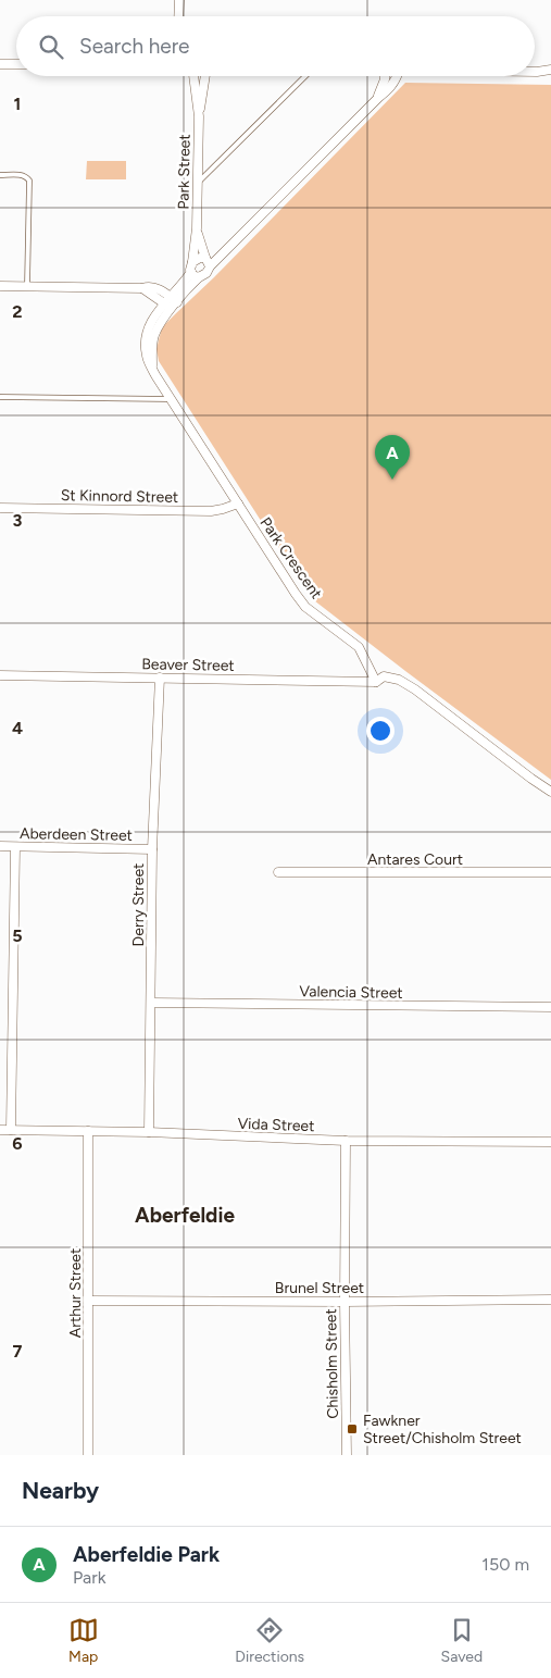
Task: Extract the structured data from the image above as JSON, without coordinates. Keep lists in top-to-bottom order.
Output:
{
  "streets": {
    "street": [
      "Park Street",
      "St Kinnord Street",
      "Park Crescent",
      "Beaver Street",
      "Aberdeen Street",
      "Antares Court",
      "Derry Street",
      "Valencia Street",
      "Vida Street",
      "Brunel Street",
      "Arthur Street",
      "Chisholm Street"
    ]
  },
  "crossings": [
    ["Park Street", "Park Crescent"],
    ["St Kinnord Street", "Park Crescent"],
    ["Park Crescent", "Beaver Street"],
    ["Beaver Street", "Derry Street"],
    ["Aberdeen Street", "Derry Street"],
    ["Derry Street", "Valencia Street"],
    ["Derry Street", "Vida Street"],
    ["Vida Street", "Arthur Street"],
    ["Vida Street", "Chisholm Street"],
    ["Brunel Street", "Arthur Street"],
    ["Brunel Street", "Chisholm Street"]
  ],
  "districts": ["Aberfeldie"],
  "places": {
    "transit": ["Fawkner Street/Chisholm Street"]
  },
  "page": {
    "search": "Search here",
    "pins": "A",
    "heading": "Nearby",
    "list": [
      {
        "mark": "A",
        "name": "Aberfeldie Park",
        "note": "Park",
        "value": "150 m"
      }
    ],
    "nav": ["Map", "Directions", "Saved"]
  },
  "grid": {
    "rows": [
      "1",
      "2",
      "3",
      "4",
      "5",
      "6",
      "7"
    ]
  }
}
